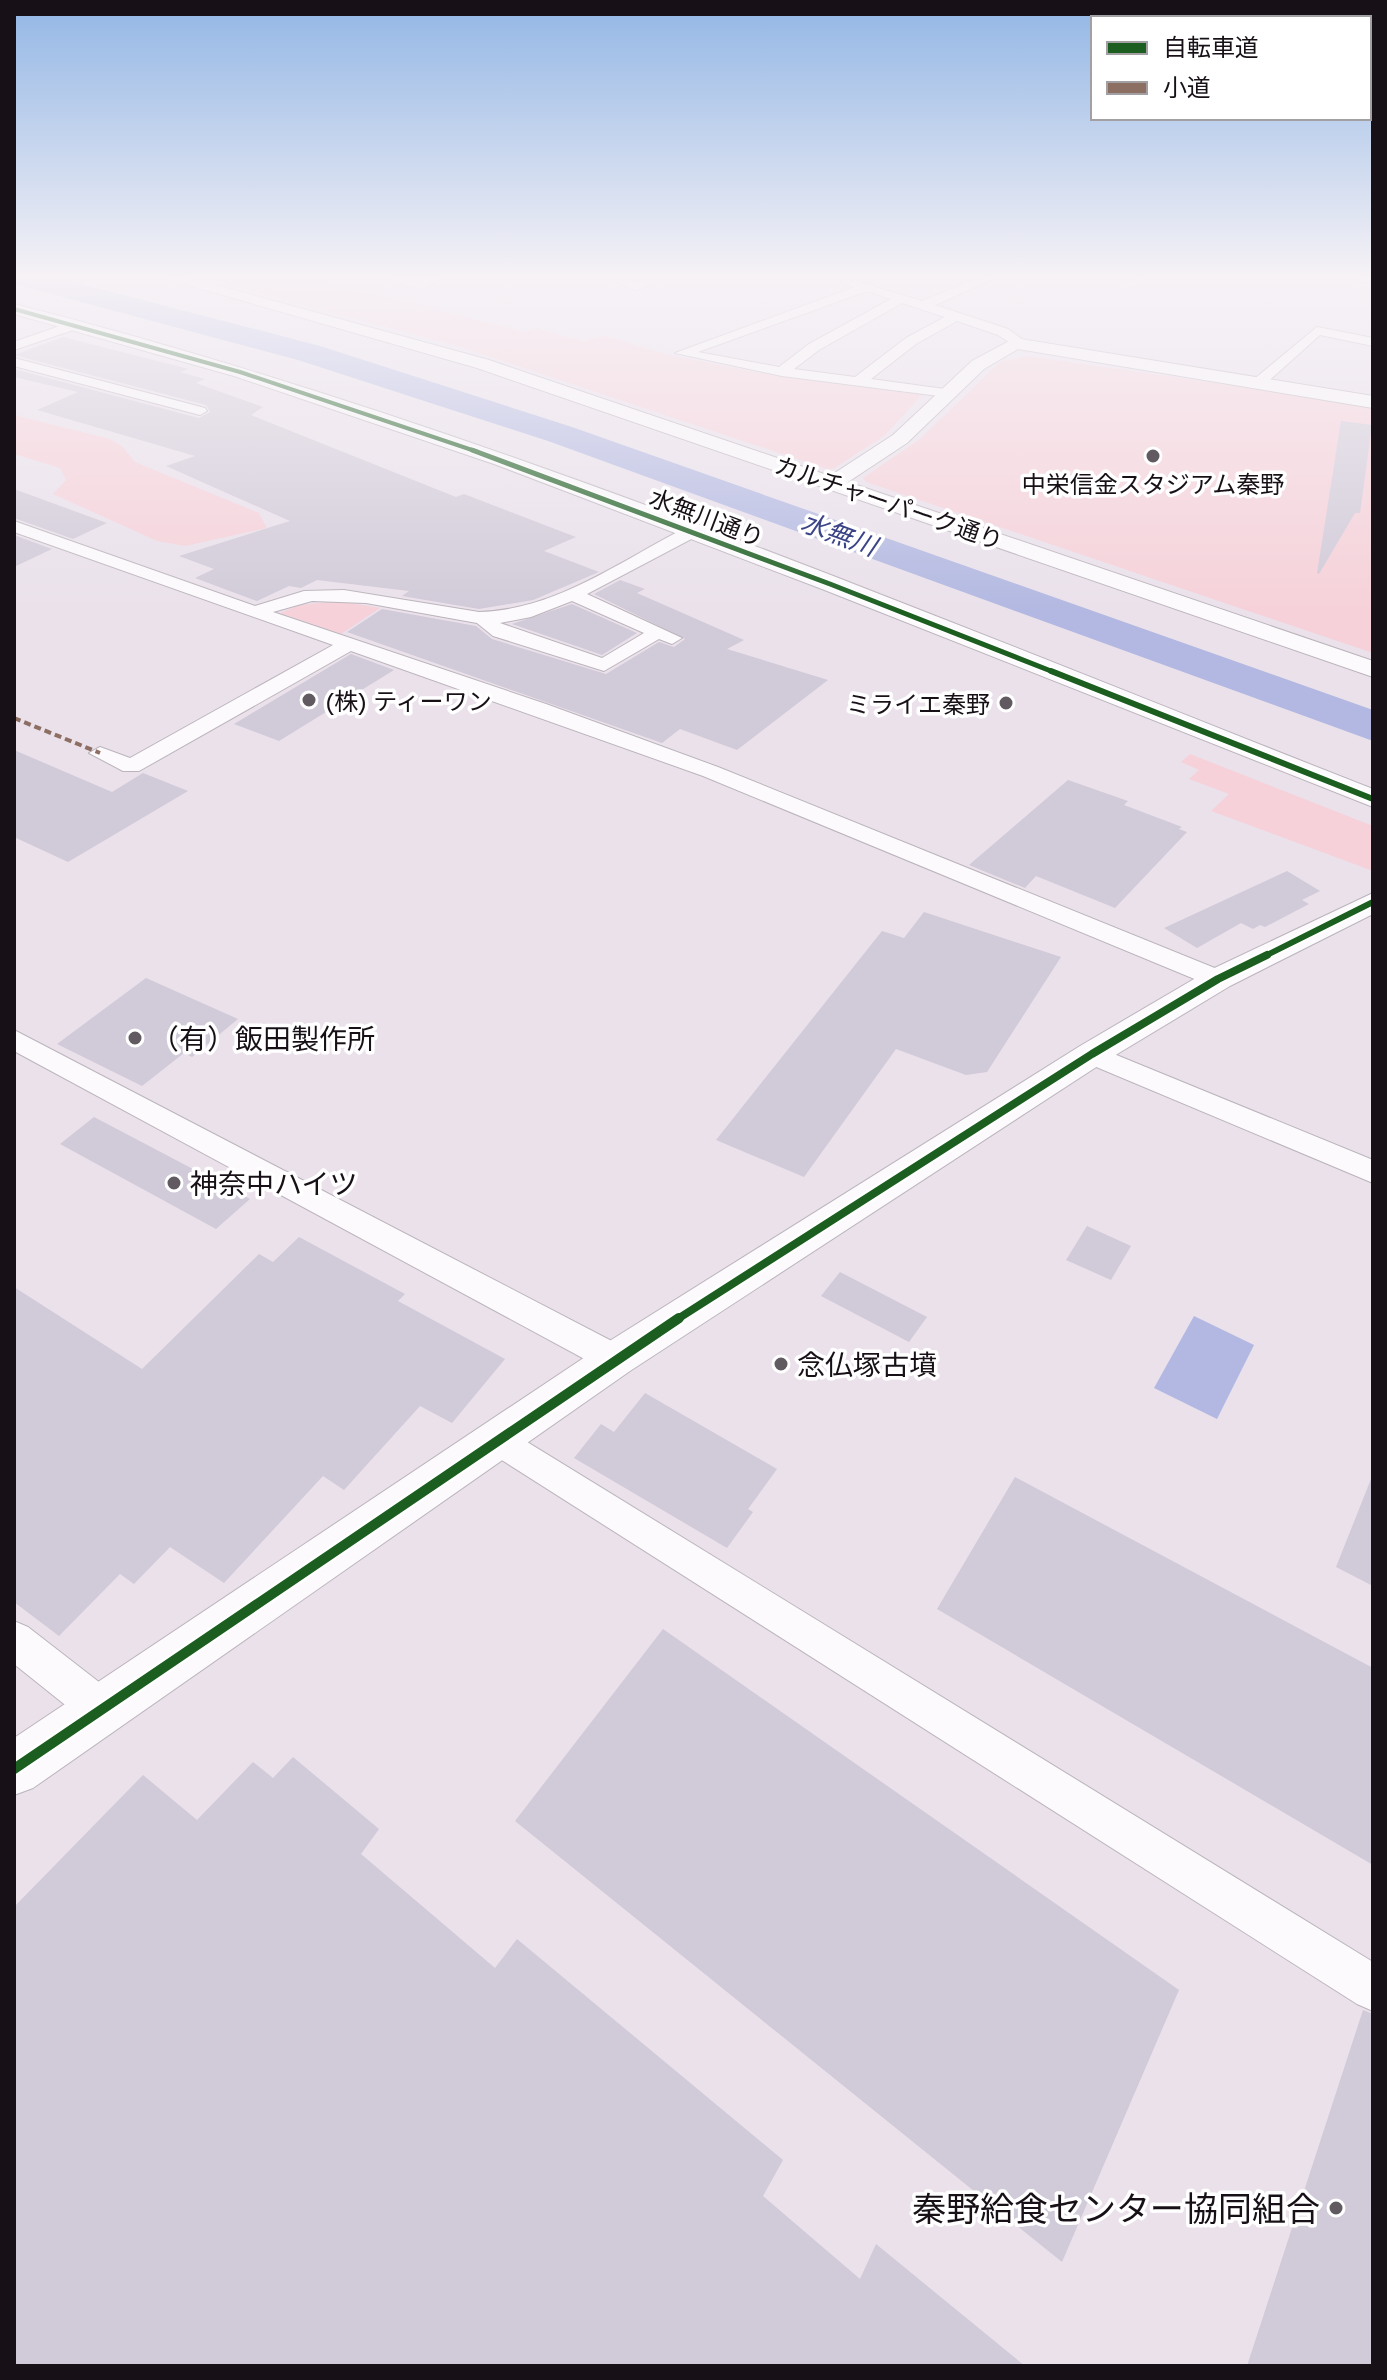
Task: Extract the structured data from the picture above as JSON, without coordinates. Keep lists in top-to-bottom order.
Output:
{
  "streets": {
    "street": ["カルチャーパーク通り", "水無川通り"]
  },
  "water": ["水無川"],
  "places": [
    "中栄信金スタジアム秦野",
    "(株) ティーワン",
    "ミライエ秦野",
    "（有）飯田製作所",
    "神奈中ハイツ",
    "念仏塚古墳",
    "秦野給食センター協同組合"
  ],
  "legend": ["自転車道", "小道"]
}
